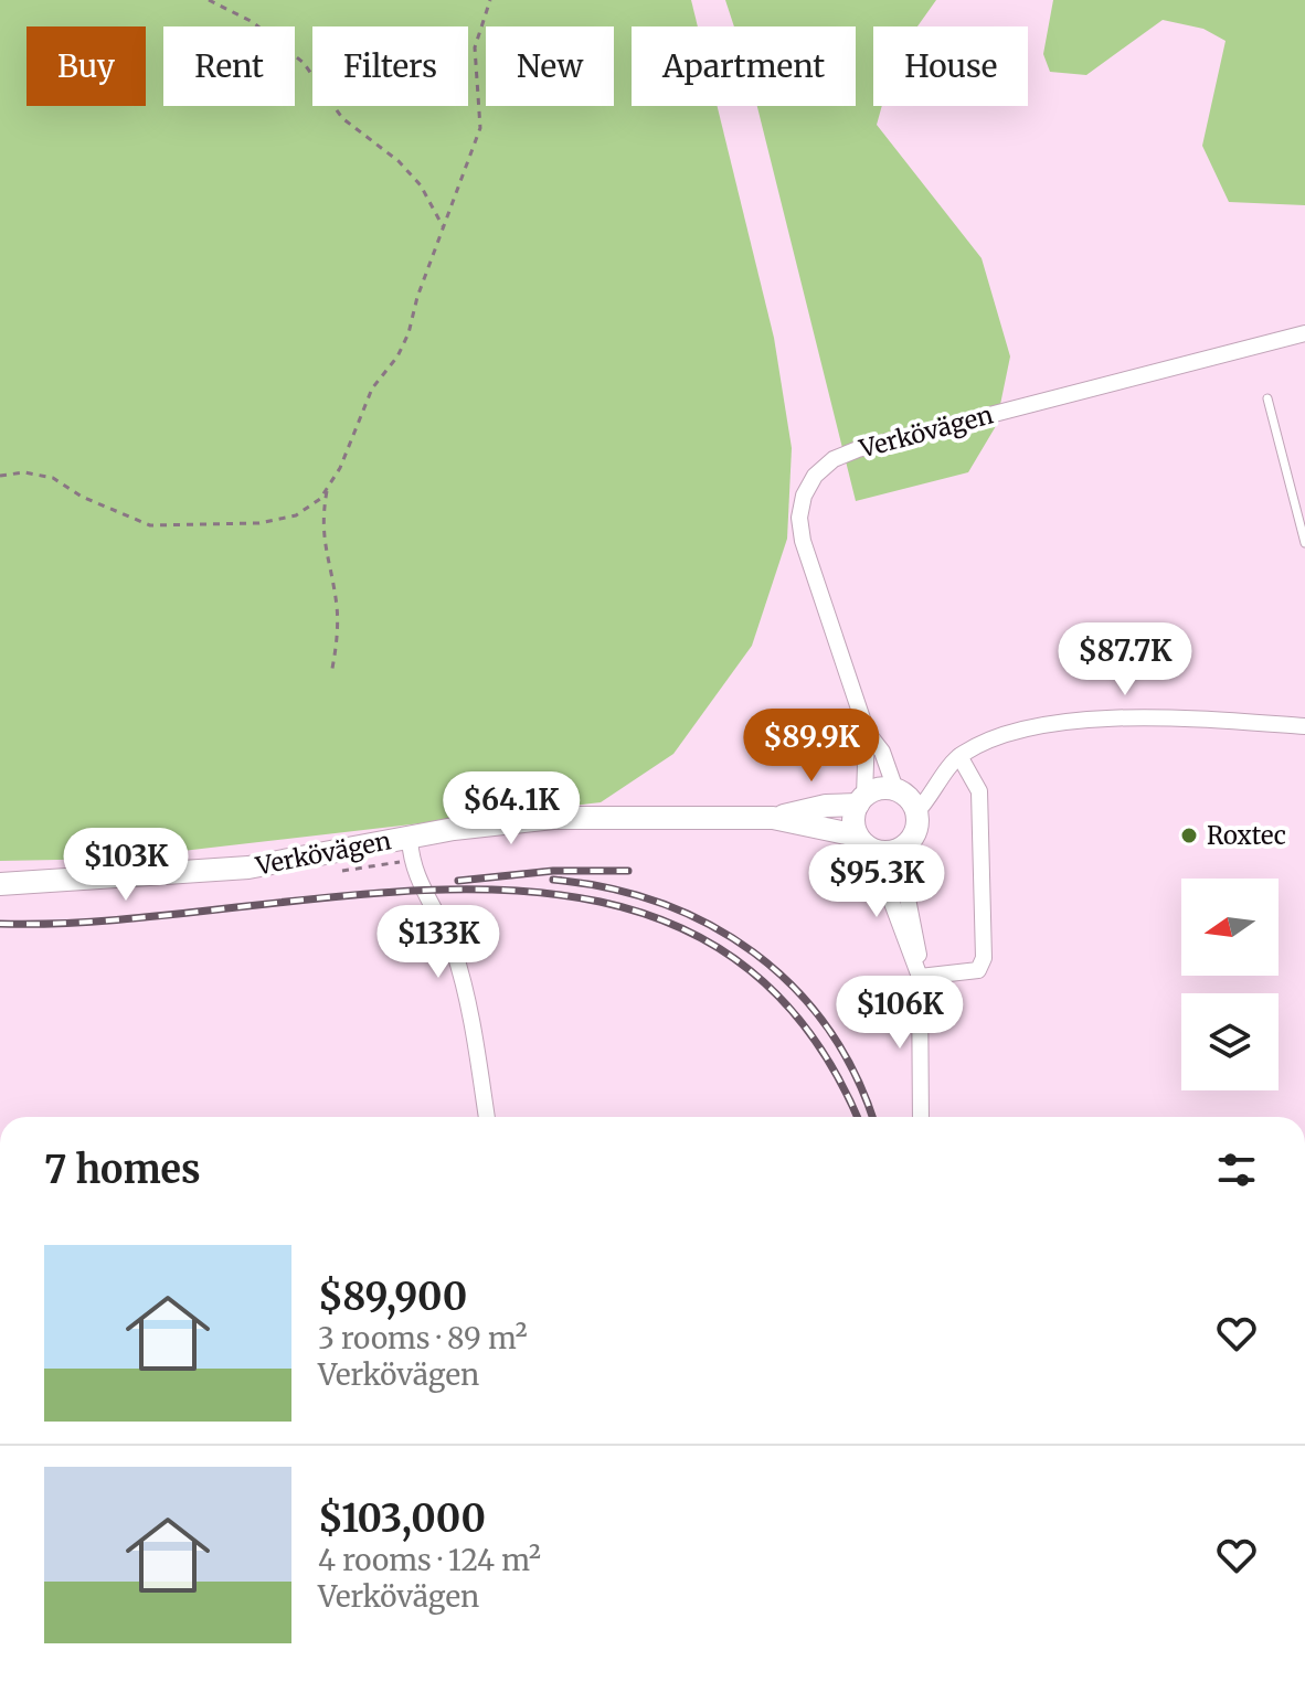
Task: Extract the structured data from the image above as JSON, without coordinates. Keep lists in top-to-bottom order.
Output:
{
  "streets": {
    "main road": ["Verkövägen"]
  },
  "places": ["Roxtec"],
  "north": "left",
  "page": {
    "chip": [
      "Buy",
      "Rent",
      "Filters",
      "New",
      "Apartment",
      "House"
    ],
    "price": [
      "$87.7K",
      "$89.9K",
      "$64.1K",
      "$103K",
      "$95.3K",
      "$133K",
      "$106K"
    ],
    "heading": "7 homes",
    "list": [
      {
        "name": "$89,900",
        "note": "3 rooms · 89 m² · Verkövägen"
      },
      {
        "name": "$103,000",
        "note": "4 rooms · 124 m² · Verkövägen"
      }
    ]
  }
}
